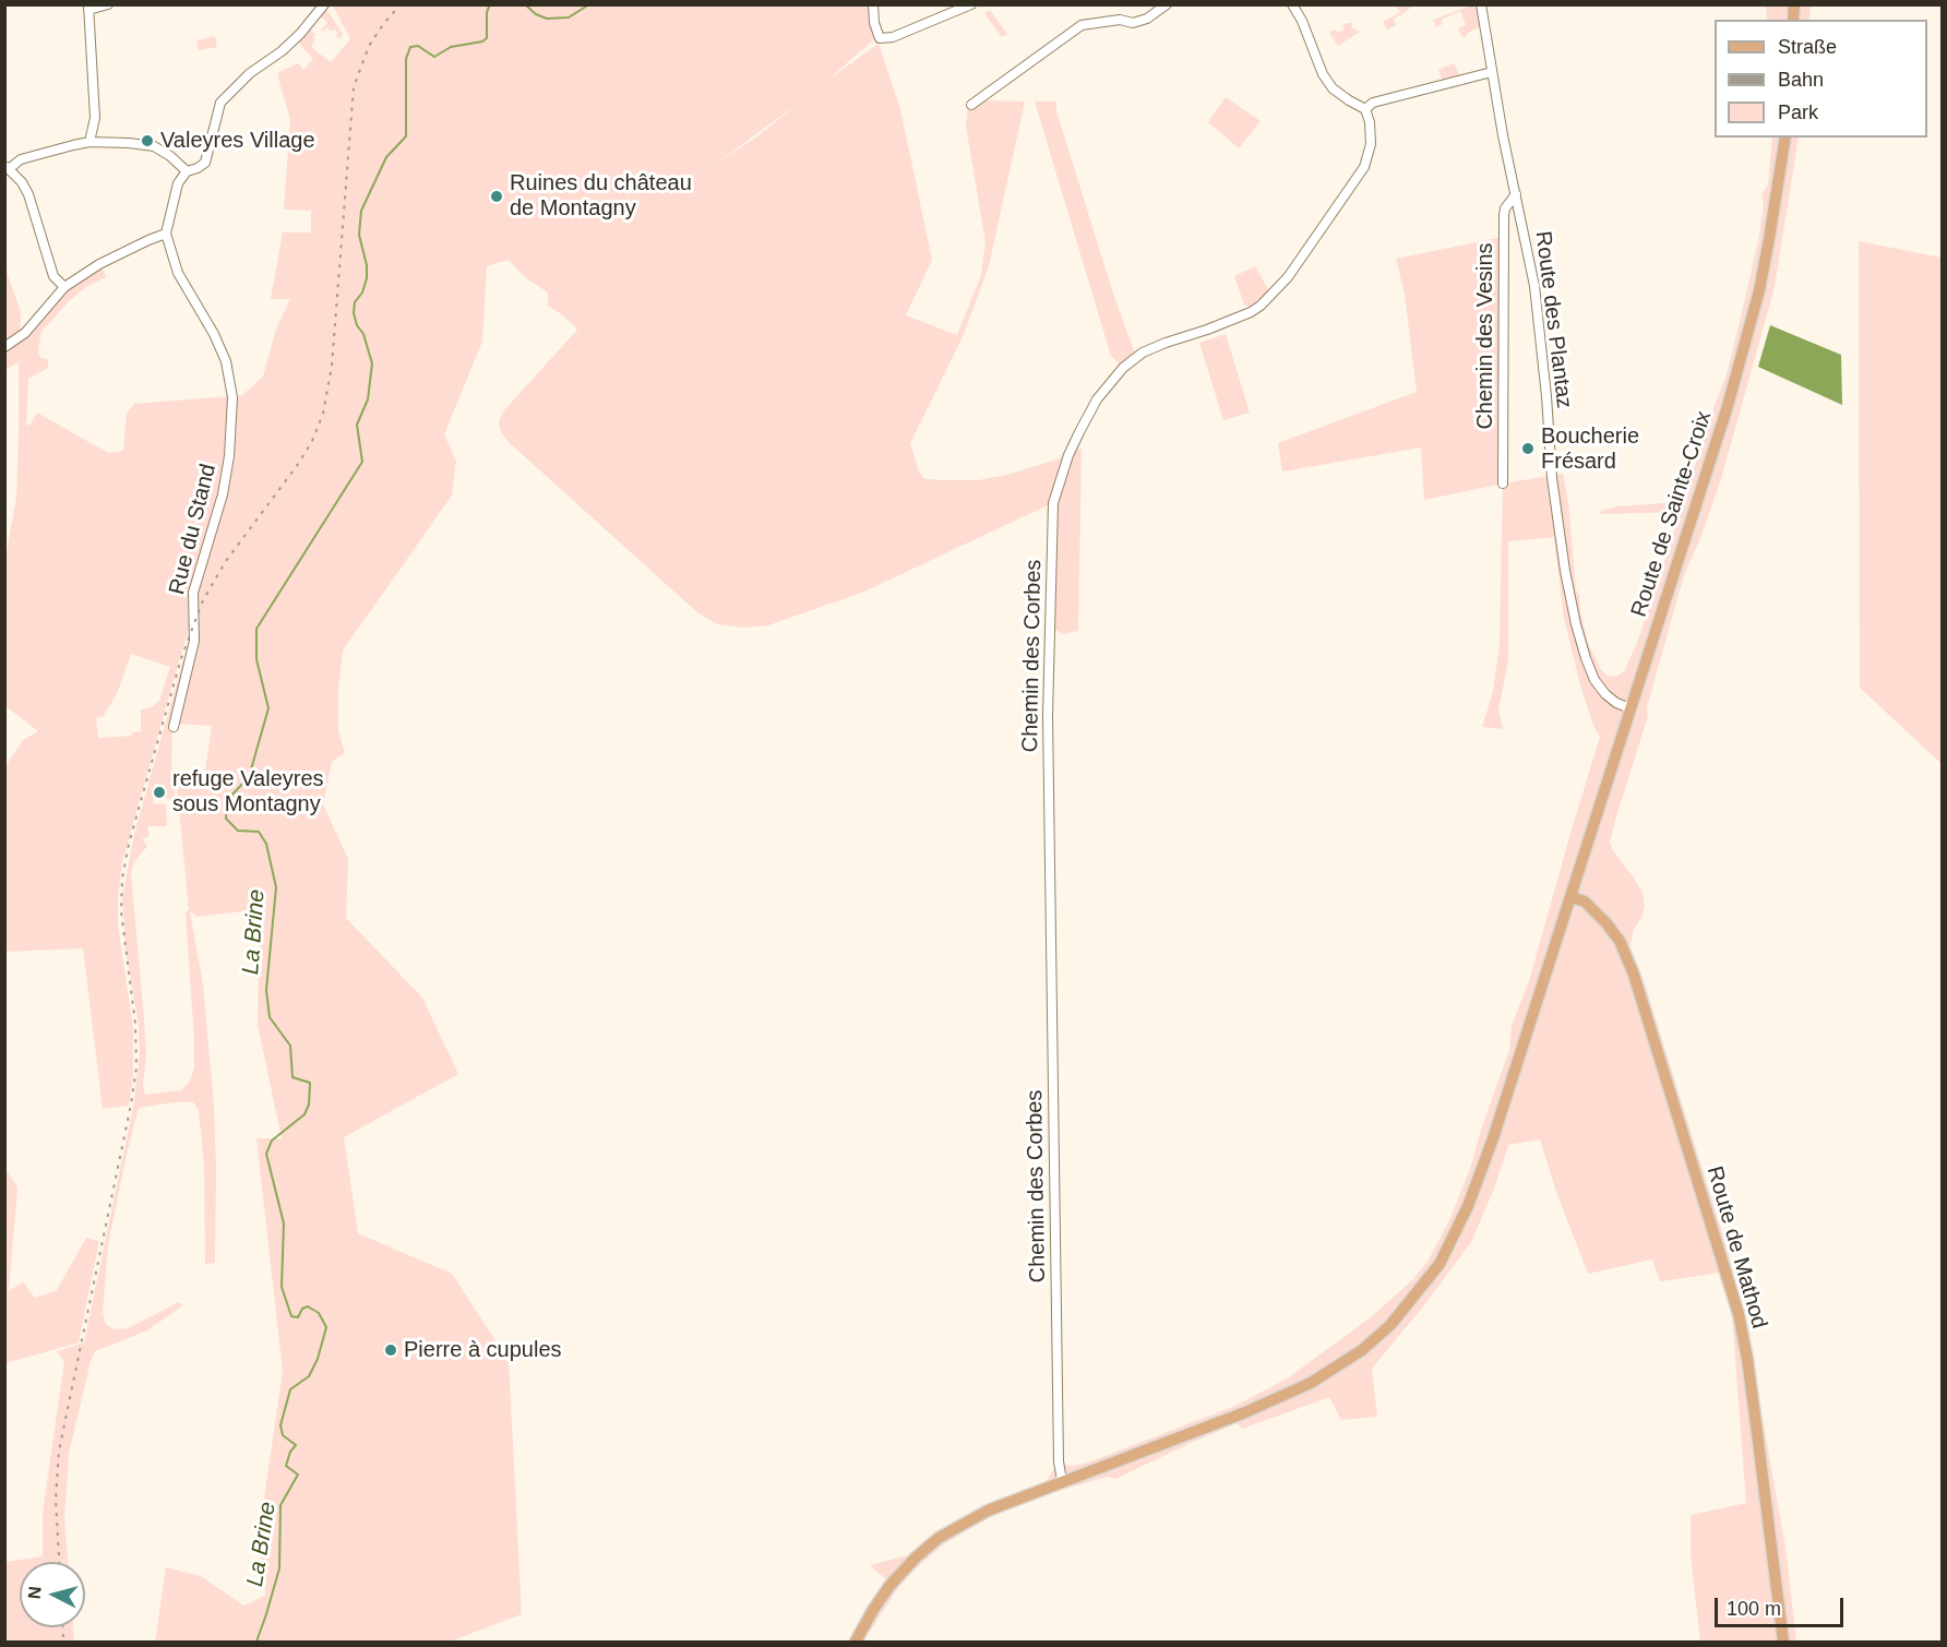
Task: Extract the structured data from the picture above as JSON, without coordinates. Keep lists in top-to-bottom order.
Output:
{
  "streets": {
    "main road": ["Route de Sainte-Croix", "Route de Mathod"],
    "street": [
      "Route des Plantaz",
      "Chemin des Vesins",
      "Rue du Stand",
      "Chemin des Corbes"
    ]
  },
  "crossings": [
    ["Route des Plantaz", "Chemin des Vesins"],
    ["Route des Plantaz", "Route de Sainte-Croix"],
    ["Route de Sainte-Croix", "Chemin des Corbes"],
    ["Route de Sainte-Croix", "Route de Mathod"]
  ],
  "water": ["La Brine"],
  "places": [
    "Valeyres Village",
    "Ruines du château de Montagny",
    "Boucherie Frésard",
    "refuge Valeyres sous Montagny",
    "Pierre à cupules"
  ],
  "legend": ["Straße", "Bahn", "Park"],
  "scale_bar": "100 m",
  "north": "left"
}
